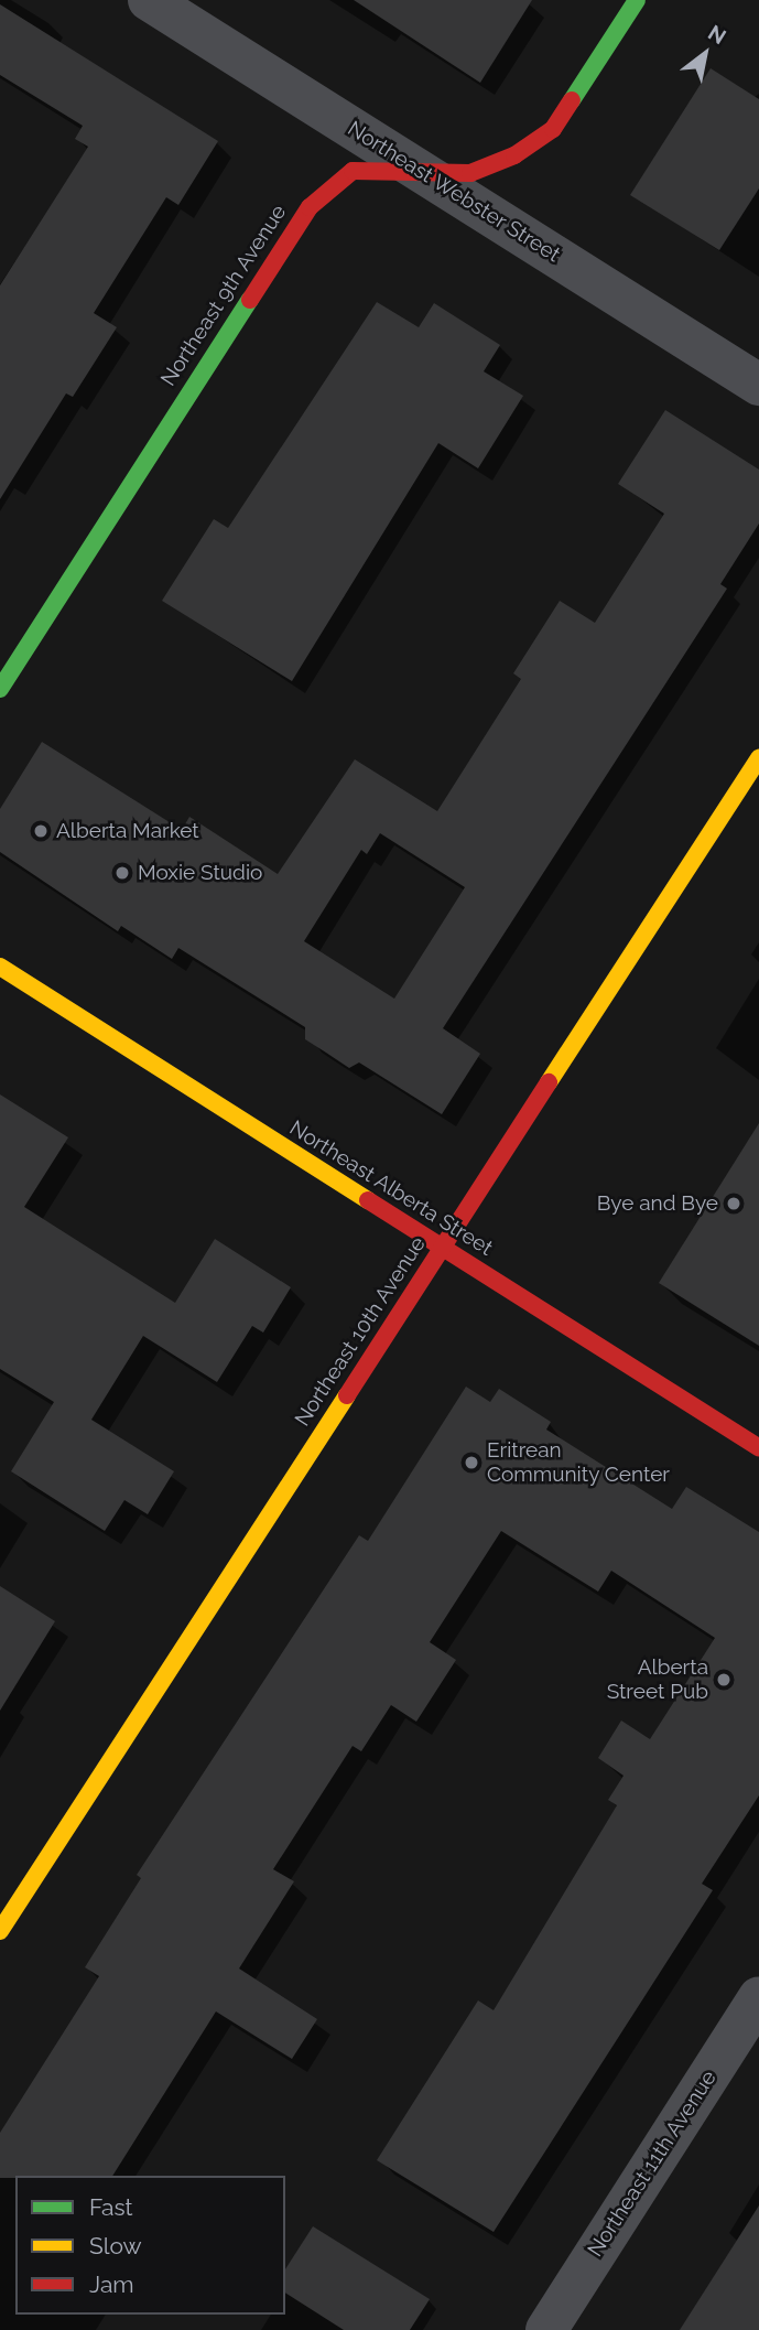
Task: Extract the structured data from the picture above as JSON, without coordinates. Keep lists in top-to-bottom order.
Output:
{
  "streets": {
    "street": [
      "Northeast Webster Street",
      "Northeast 9th Avenue",
      "Northeast Alberta Street",
      "Northeast 10th Avenue",
      "Northeast 11th Avenue"
    ]
  },
  "crossings": [
    ["Northeast Webster Street", "Northeast 9th Avenue"],
    ["Northeast Alberta Street", "Northeast 10th Avenue"]
  ],
  "places": [
    "Alberta Market",
    "Moxie Studio",
    "Bye and Bye",
    "Eritrean Community Center",
    "Alberta Street Pub"
  ],
  "legend": ["Fast", "Slow", "Jam"],
  "north": "top right"
}
